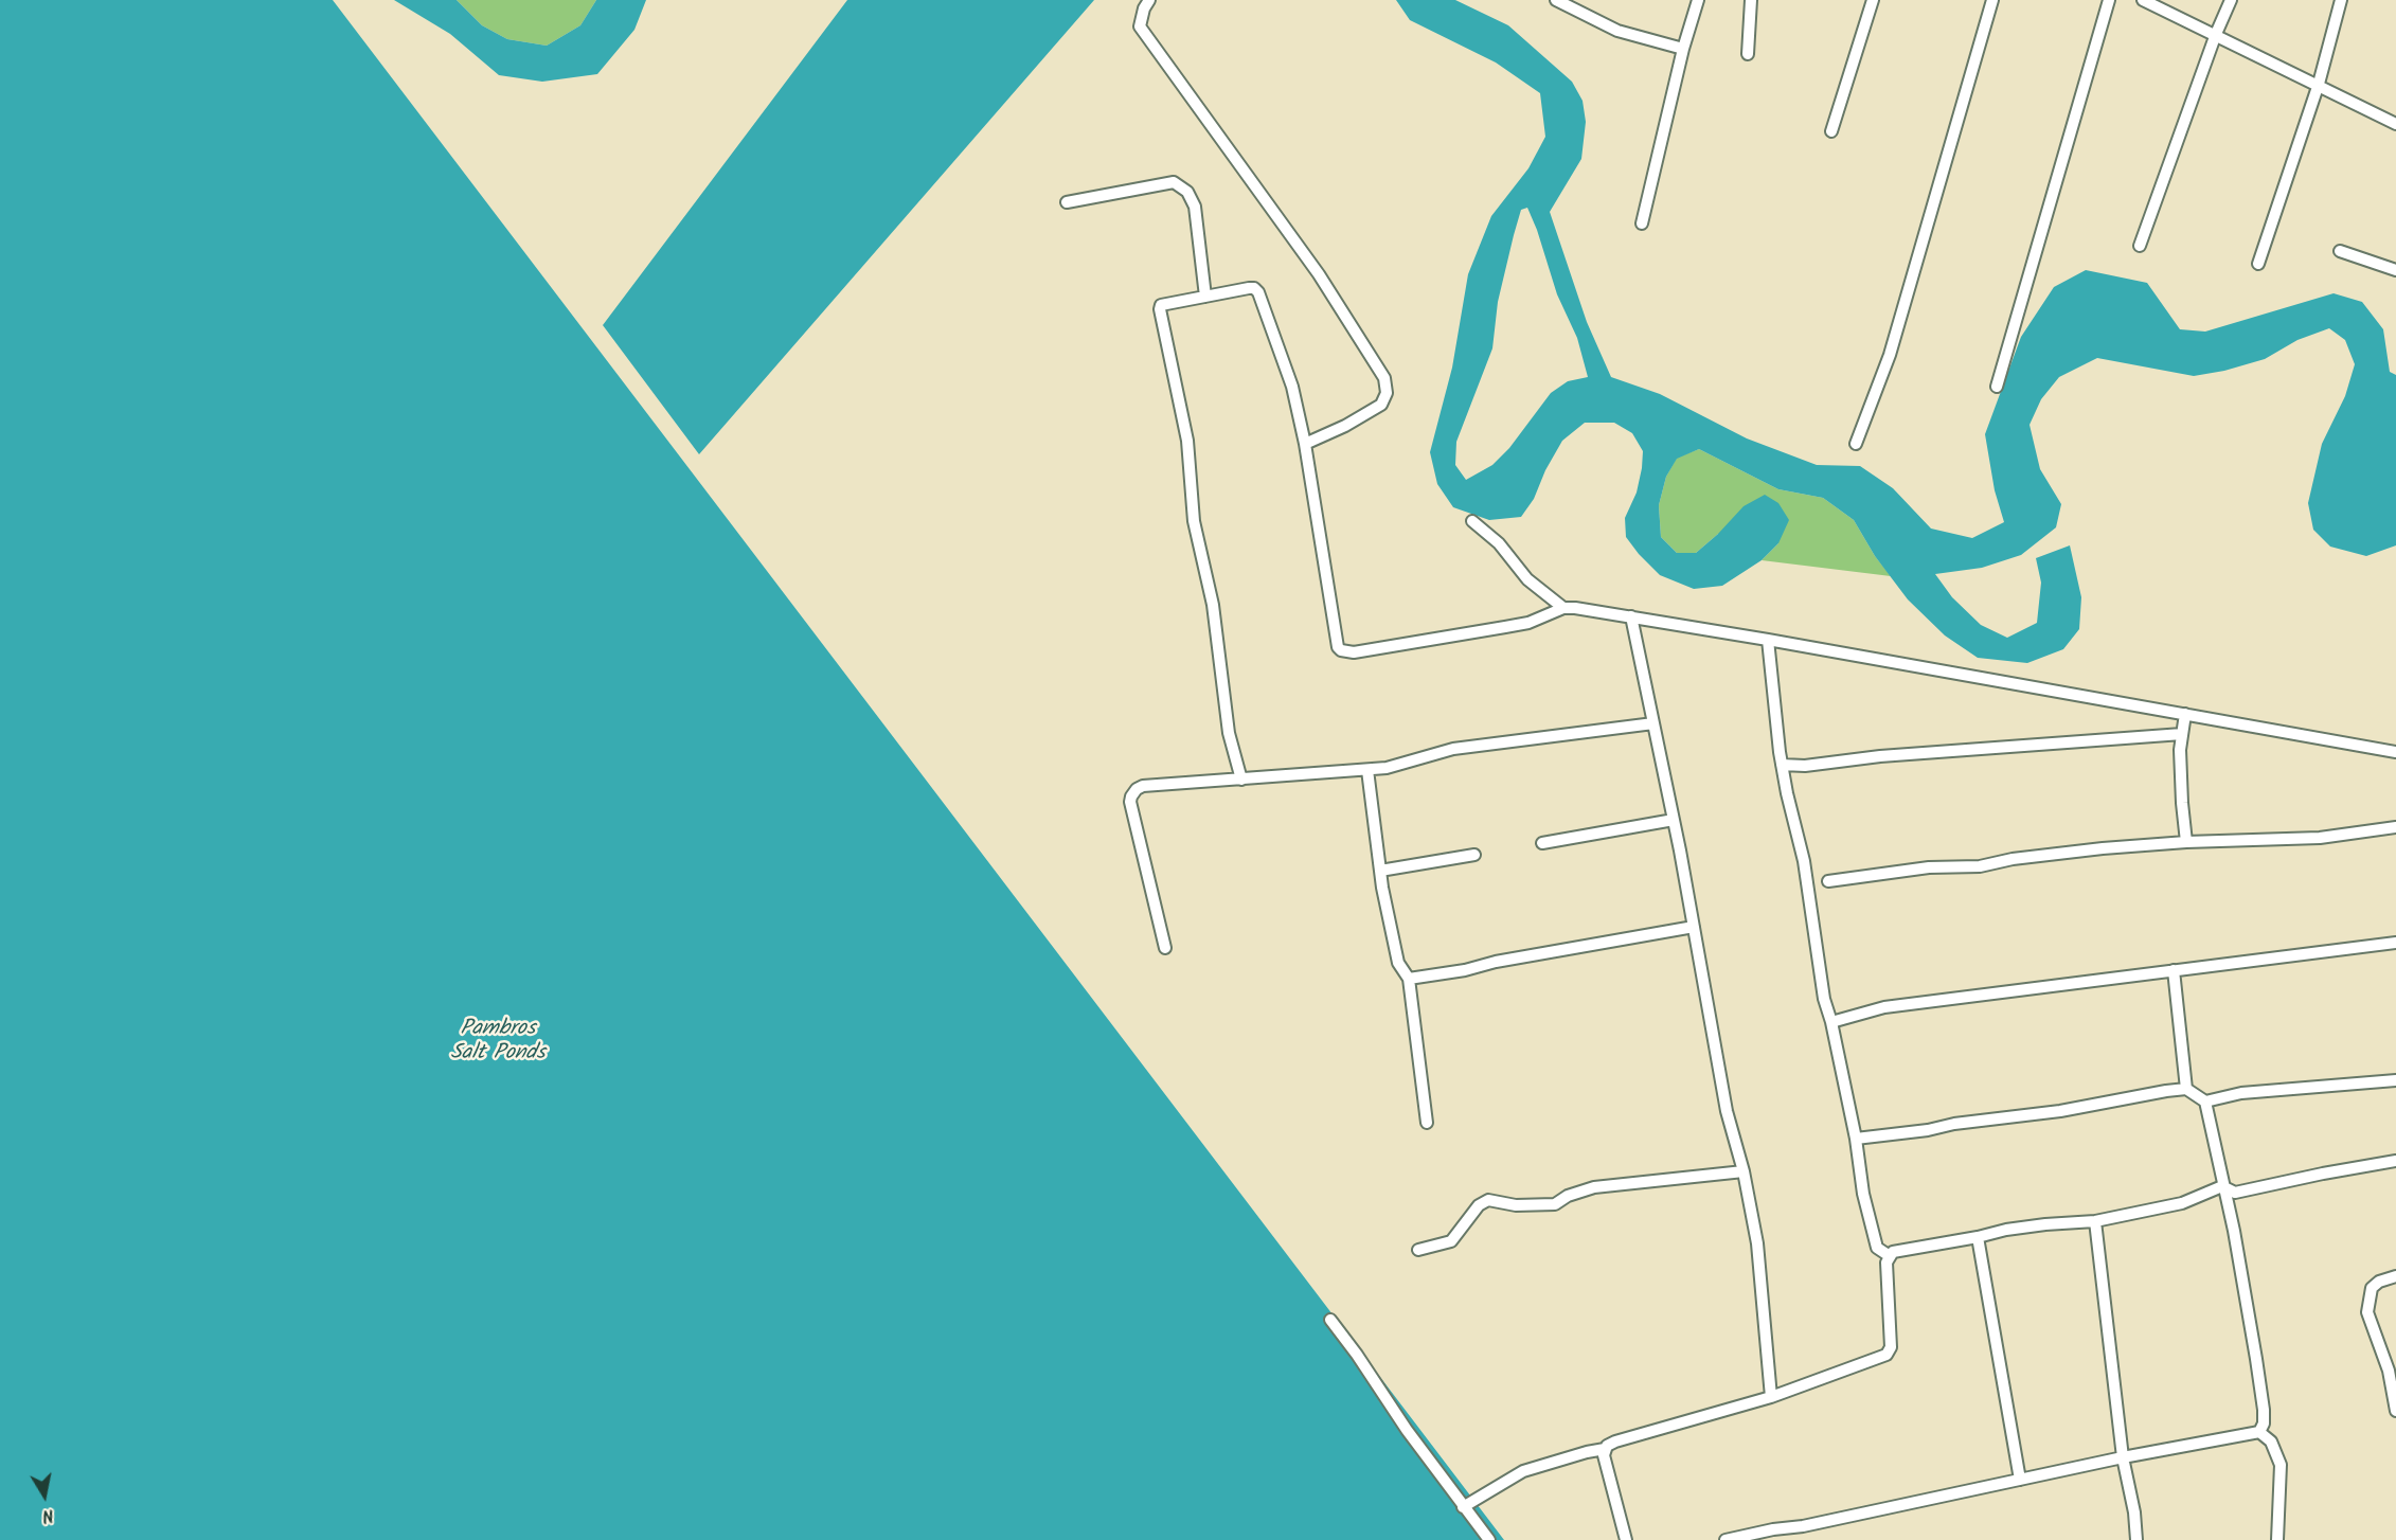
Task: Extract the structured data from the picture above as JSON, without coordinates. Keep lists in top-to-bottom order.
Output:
{
  "water": ["Pambros Salt Ponds"],
  "north": "bottom"
}
